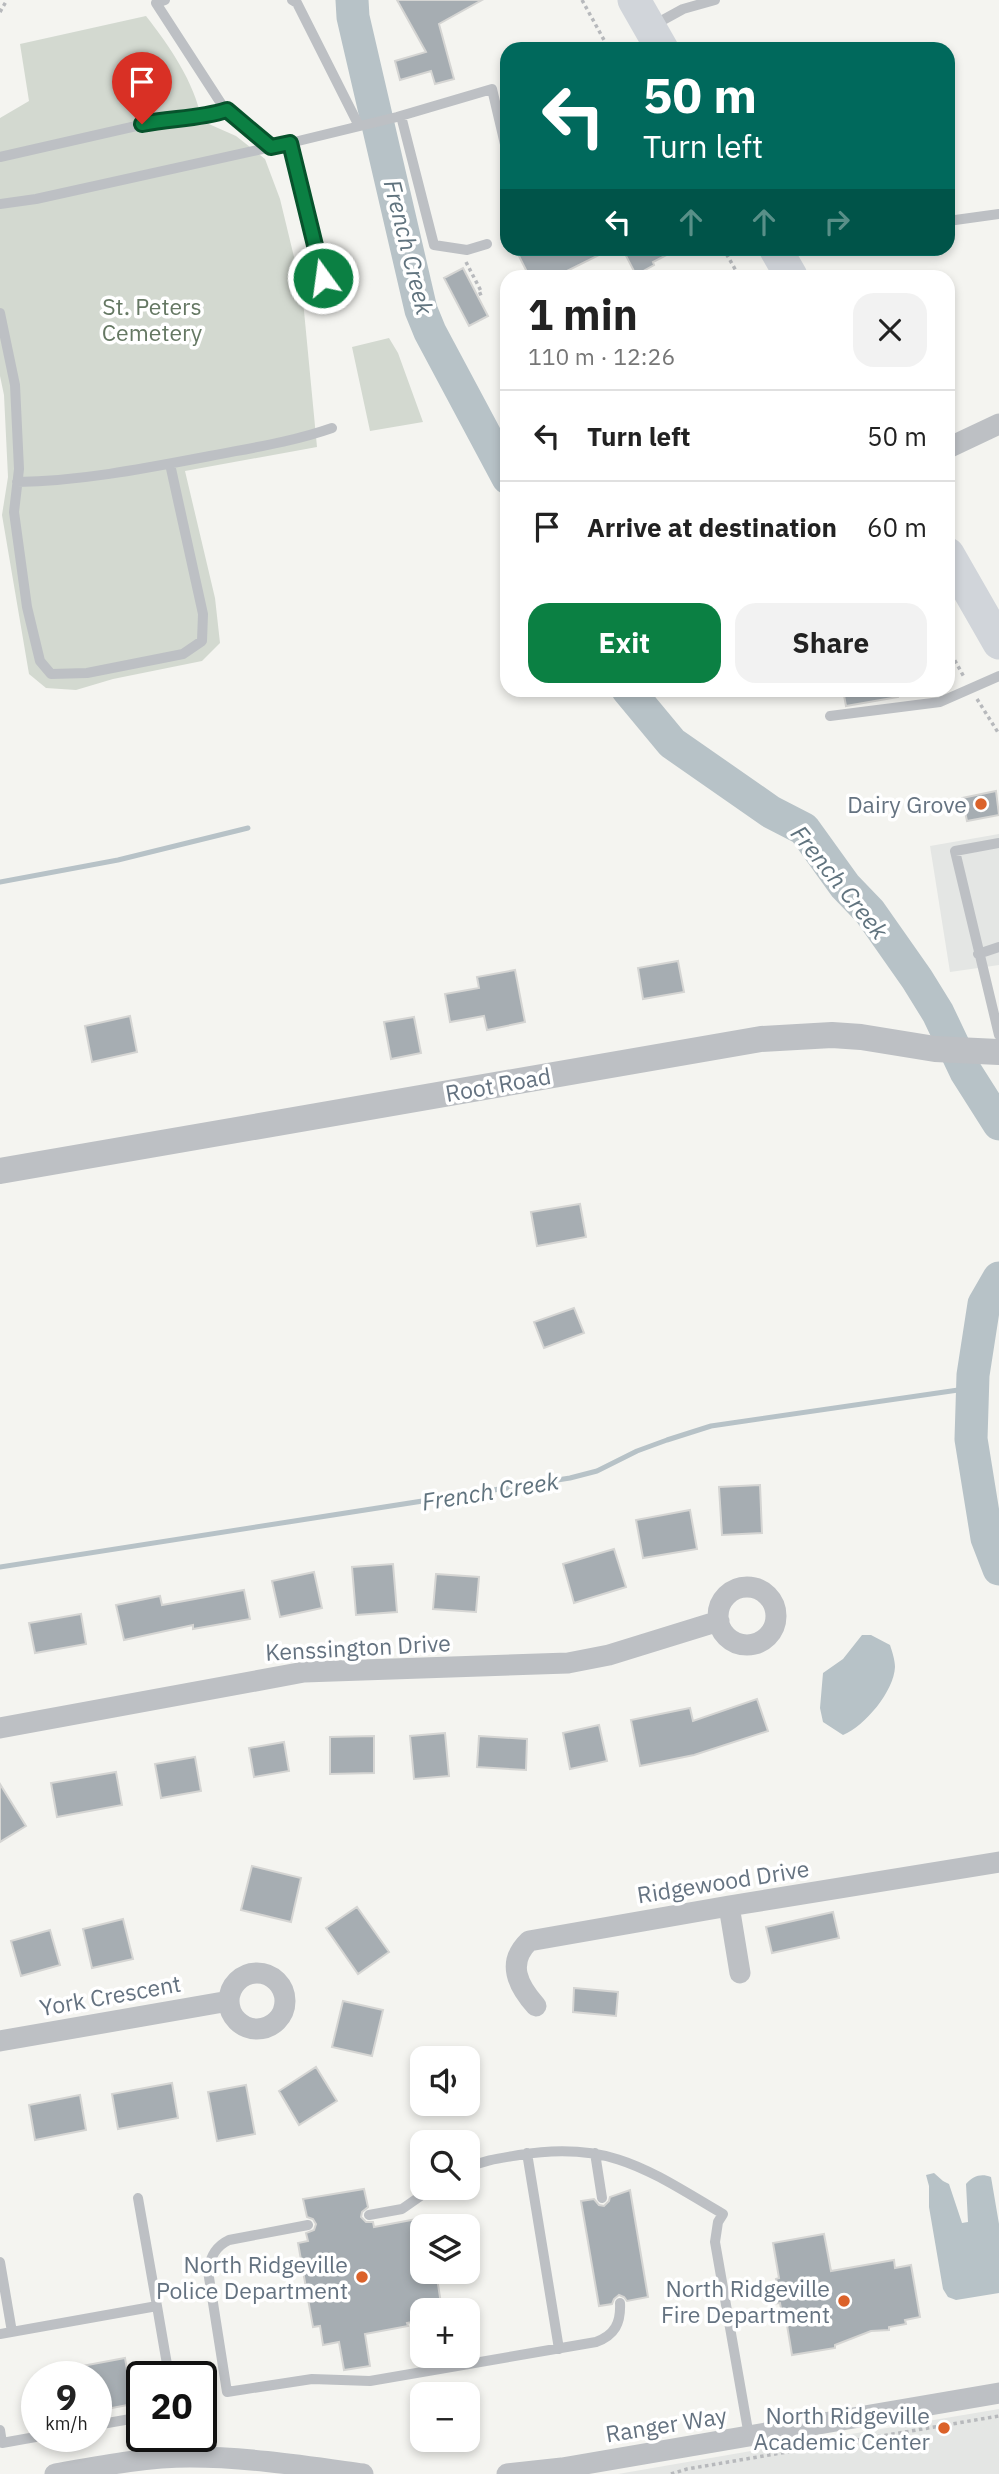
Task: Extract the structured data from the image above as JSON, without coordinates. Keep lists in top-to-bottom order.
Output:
{
  "streets": {
    "street": [
      "Root Road",
      "Kenssington Drive",
      "Ridgewood Drive",
      "York Crescent",
      "Ranger Way"
    ]
  },
  "water": ["French Creek"],
  "parks": ["St. Peters Cemetery"],
  "places": [
    "Dairy Grove",
    "North Ridgeville Police Department",
    "North Ridgeville Fire Department",
    "North Ridgeville Academic Center"
  ],
  "page": {
    "turn": ["50 m", "Turn left"],
    "heading": ["1 min", "110 m · 12:26"],
    "list": [
      {
        "name": "Turn left",
        "value": "50 m"
      },
      {
        "name": "Arrive at destination",
        "value": "60 m"
      }
    ],
    "buttons": ["Exit", "Share"],
    "map_buttons": ["+", "−"],
    "speed": "9 km/h",
    "limit": "20"
  }
}
